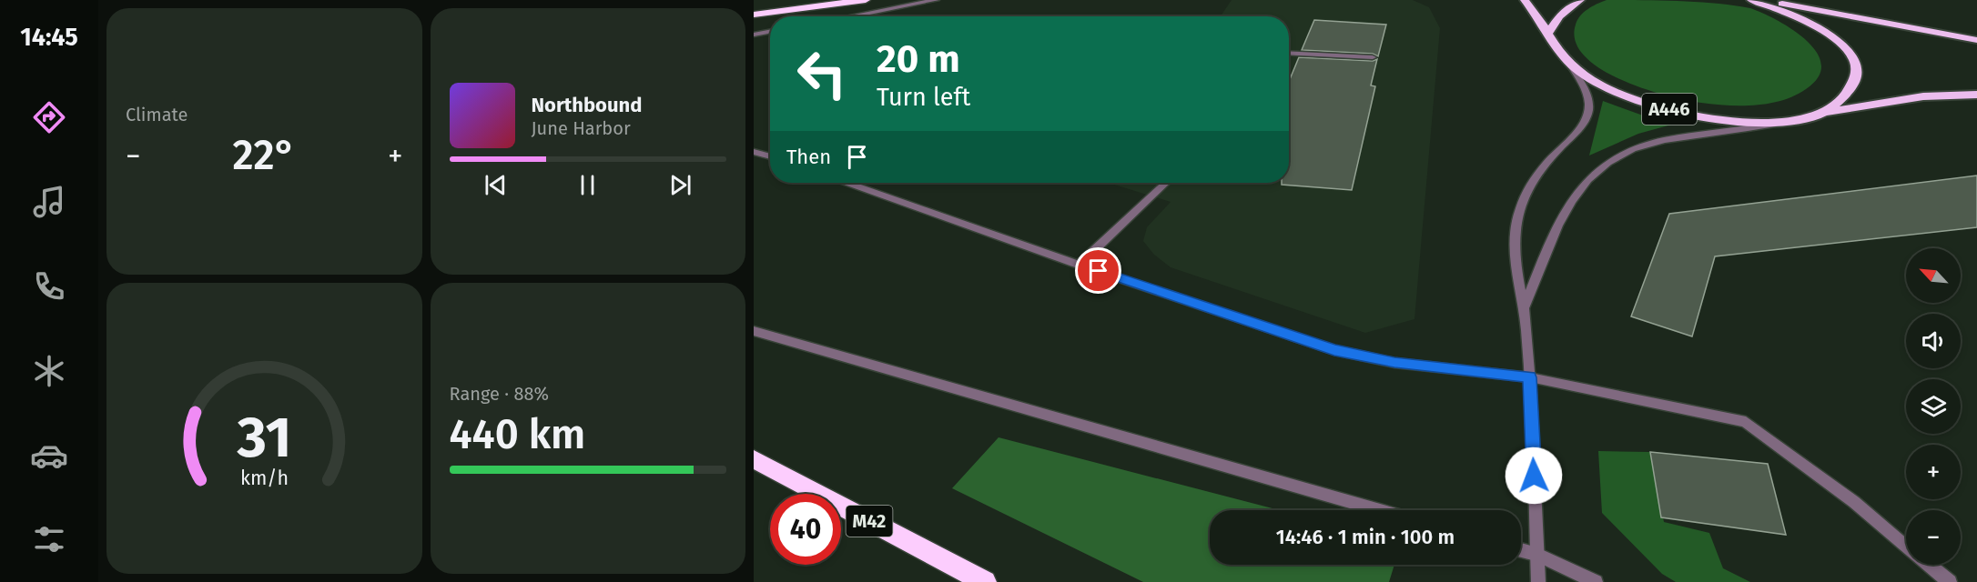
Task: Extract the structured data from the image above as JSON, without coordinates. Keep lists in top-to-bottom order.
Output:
{
  "streets": {
    "highway": ["A446", "M42"]
  },
  "north": "top left",
  "page": {
    "tabs": "14:45",
    "tile": [
      "Climate",
      ["Range · 88%", "440 km"]
    ],
    "turn": ["20 m", "Turn left"],
    "song": ["Northbound", "June Harbor"],
    "then": "Then",
    "heat": ["−", "22°", "+"],
    "map_buttons": ["+", "−"],
    "limit": "40",
    "trip": "14:46 · 1 min · 100 m",
    "gauge": ["31", "km/h"]
  }
}
